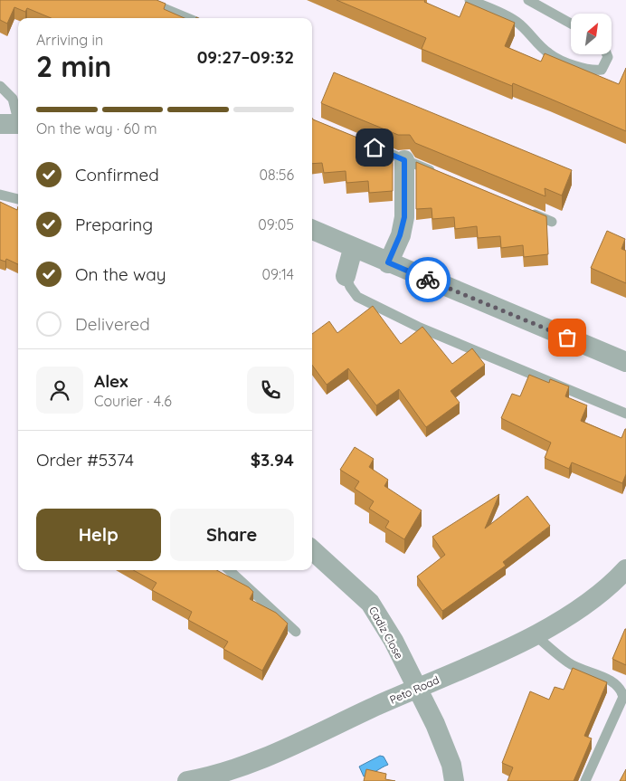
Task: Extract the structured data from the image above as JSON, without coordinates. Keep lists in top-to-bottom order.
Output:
{
  "streets": {
    "street": ["Cadiz Close", "Peto Road"]
  },
  "crossings": [
    ["Cadiz Close", "Peto Road"]
  ],
  "north": "top right",
  "page": {
    "heading": ["2 min", "Arriving in", "09:27–09:32"],
    "panel": [
      "Alex",
      "Courier · 4.6",
      "Order #5374",
      "$3.94"
    ],
    "bar": "On the way · 60 m",
    "list": [
      ["Confirmed", "08:56"],
      ["Preparing", "09:05"],
      ["On the way", "09:14"],
      "Delivered"
    ],
    "buttons": ["Help", "Share"]
  }
}
